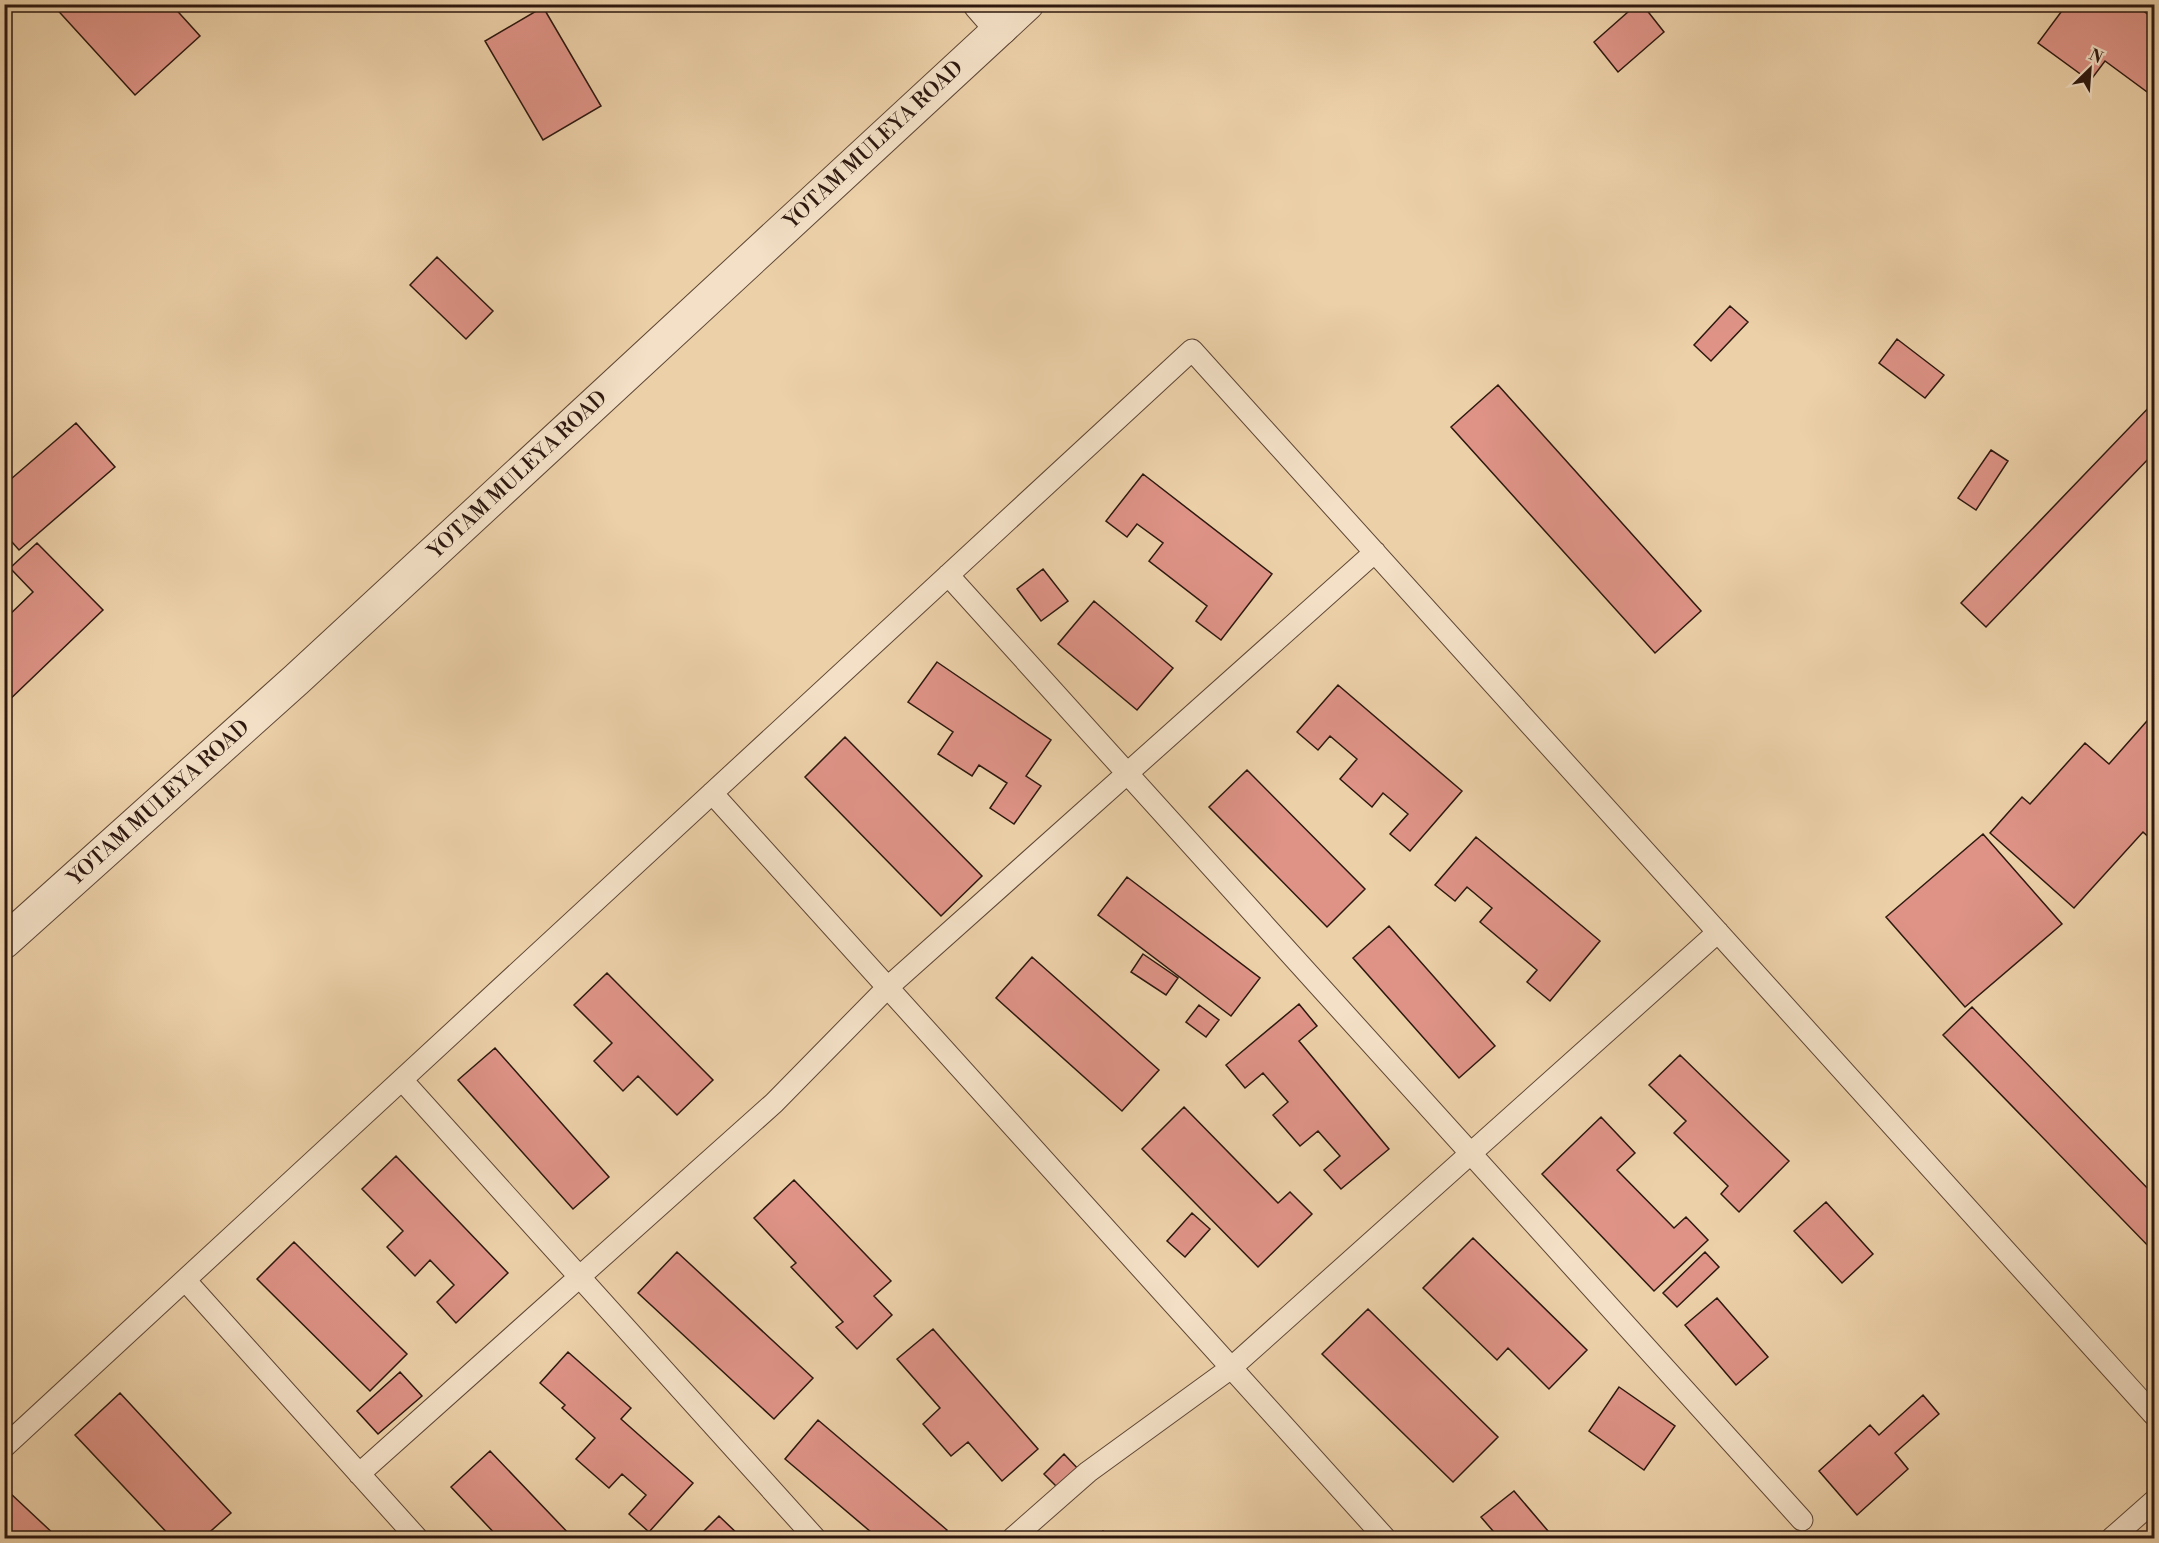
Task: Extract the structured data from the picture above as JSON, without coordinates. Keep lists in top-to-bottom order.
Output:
{
  "streets": {
    "street": ["YOTAM MULEYA ROAD"]
  },
  "north": "top right"
}
